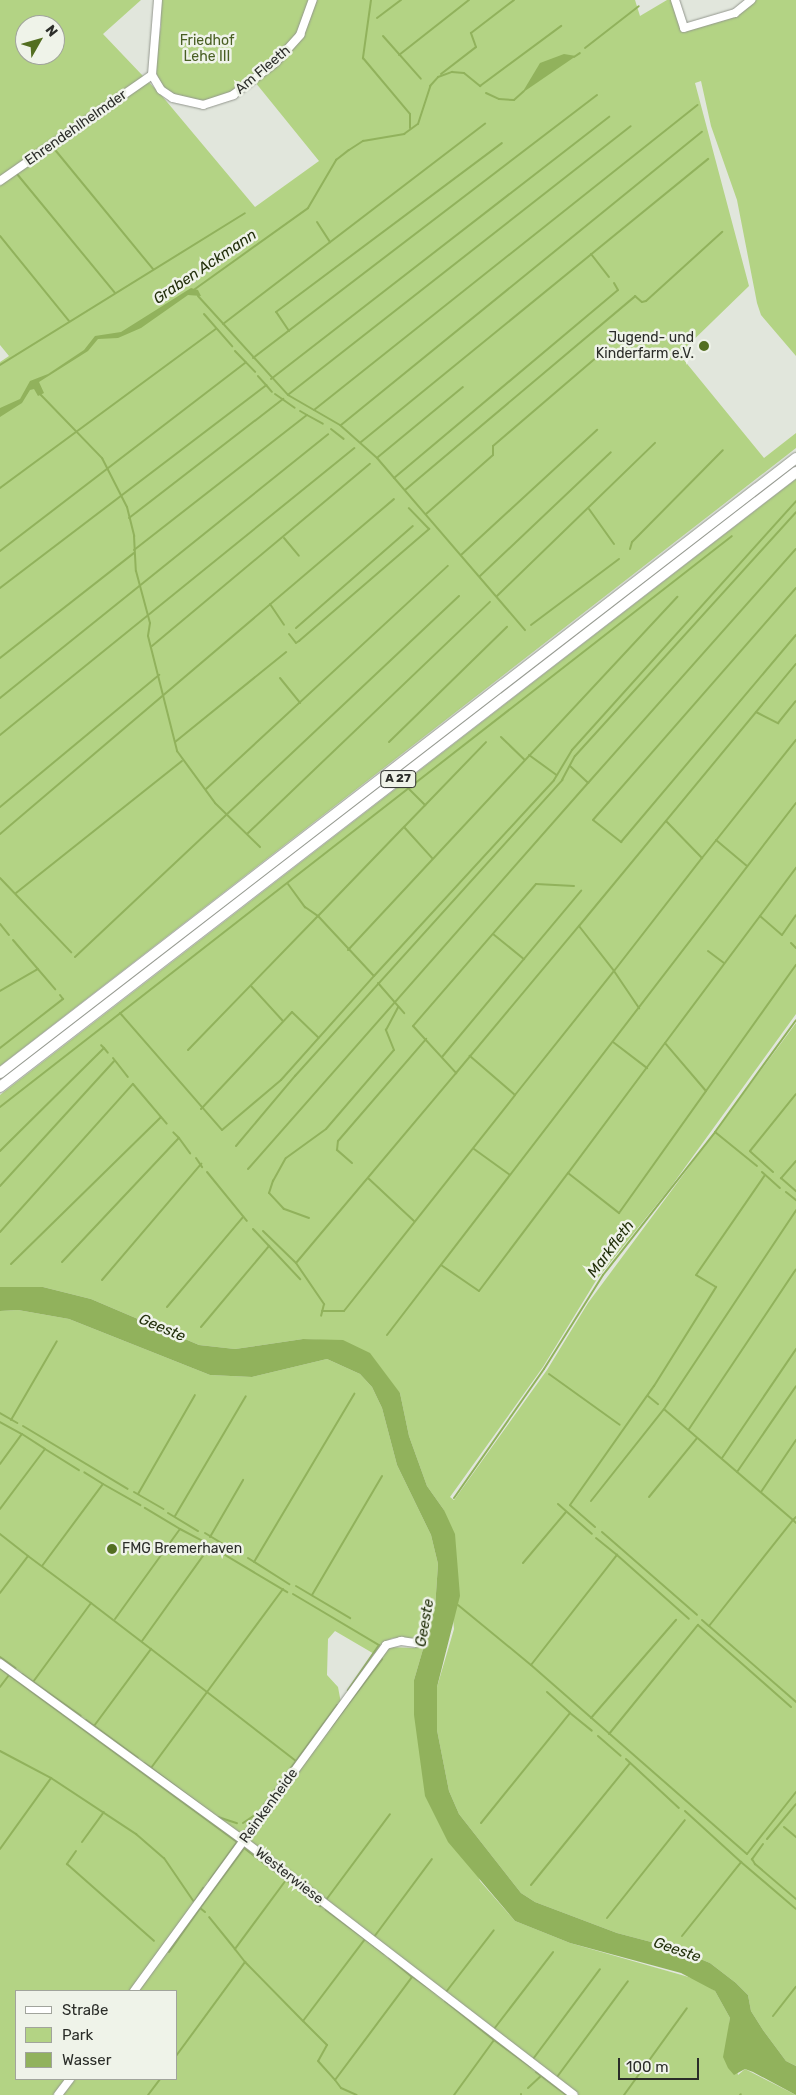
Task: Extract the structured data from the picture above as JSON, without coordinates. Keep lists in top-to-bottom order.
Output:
{
  "streets": {
    "highway": ["A 27"],
    "street": [
      "Am Fleeth",
      "Ehrendehlhelmder",
      "Reinkenheide",
      "Westerwiese"
    ]
  },
  "crossings": [
    ["Am Fleeth", "Ehrendehlhelmder"],
    ["Reinkenheide", "Westerwiese"]
  ],
  "water": ["Graben Ackmann", "Markfleth", "Geeste"],
  "parks": ["Friedhof Lehe III"],
  "places": ["Jugend- und Kinderfarm e.V.", "FMG Bremerhaven"],
  "legend": ["Straße", "Park", "Wasser"],
  "scale_bar": "100 m",
  "north": "top right"
}
